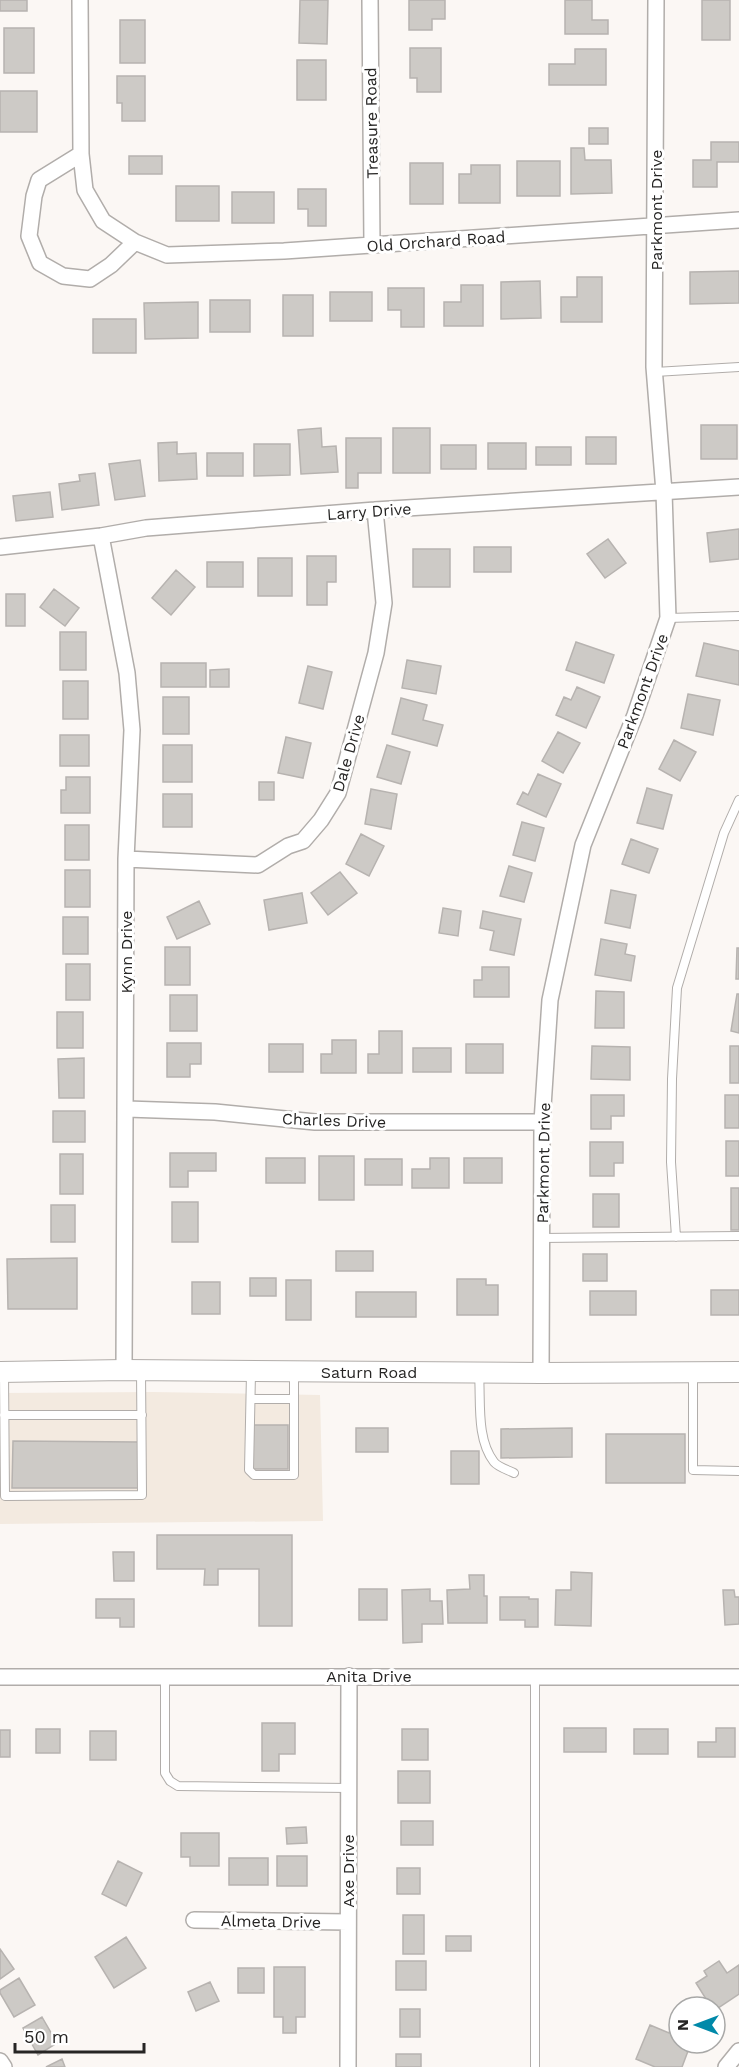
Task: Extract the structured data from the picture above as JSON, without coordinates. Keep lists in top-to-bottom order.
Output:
{
  "streets": {
    "street": [
      "Treasure Road",
      "Parkmont Drive",
      "Old Orchard Road",
      "Larry Drive",
      "Dale Drive",
      "Kynn Drive",
      "Charles Drive",
      "Saturn Road",
      "Anita Drive",
      "Axe Drive",
      "Almeta Drive"
    ]
  },
  "crossings": [
    ["Treasure Road", "Old Orchard Road"],
    ["Parkmont Drive", "Old Orchard Road"],
    ["Parkmont Drive", "Larry Drive"],
    ["Parkmont Drive", "Charles Drive"],
    ["Parkmont Drive", "Saturn Road"],
    ["Larry Drive", "Dale Drive"],
    ["Larry Drive", "Kynn Drive"],
    ["Dale Drive", "Kynn Drive"],
    ["Kynn Drive", "Charles Drive"],
    ["Kynn Drive", "Saturn Road"],
    ["Anita Drive", "Axe Drive"],
    ["Axe Drive", "Almeta Drive"]
  ],
  "scale_bar": "50 m",
  "north": "left"
}
